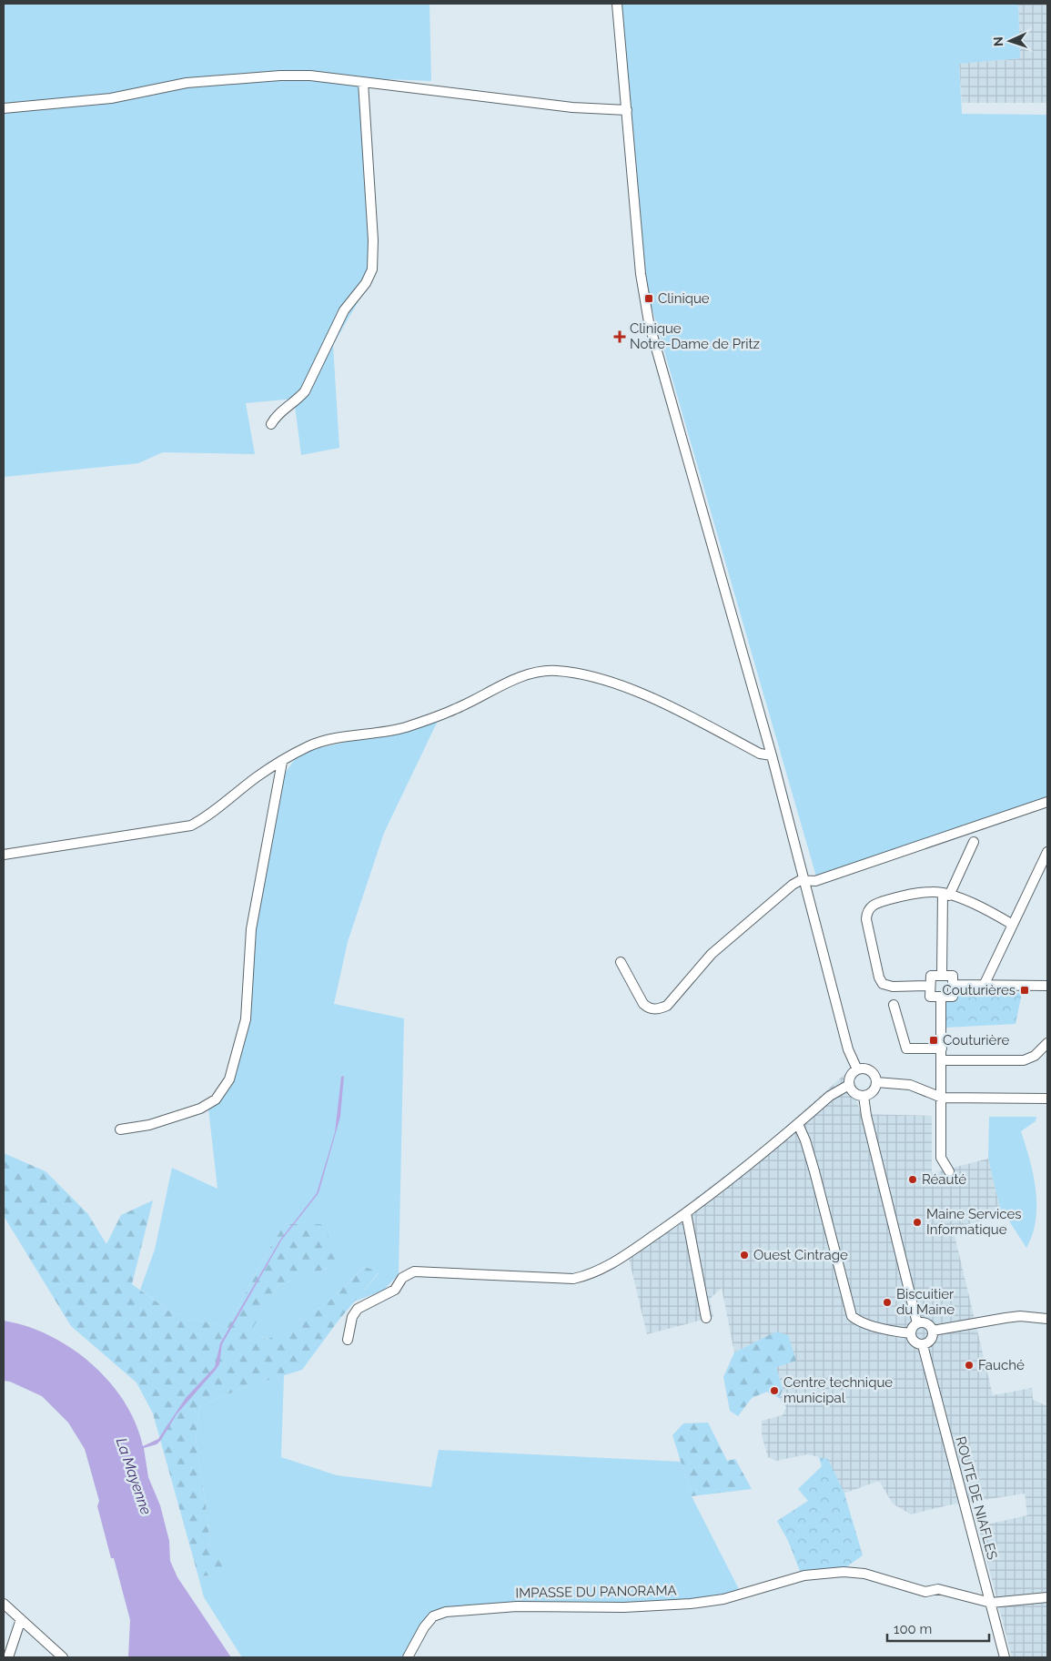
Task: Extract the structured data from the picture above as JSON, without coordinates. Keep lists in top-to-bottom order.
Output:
{
  "streets": {
    "street": ["ROUTE DE NIAFLES", "IMPASSE DU PANORAMA"]
  },
  "crossings": [
    ["ROUTE DE NIAFLES", "IMPASSE DU PANORAMA"]
  ],
  "water": ["La Mayenne"],
  "places": {
    "transit": ["Clinique", "Couturières", "Couturière"],
    "health": ["Clinique Notre-Dame de Pritz"],
    "other": [
      "Réauté",
      "Maine Services Informatique",
      "Ouest Cintrage",
      "Biscuitier du Maine",
      "Fauché",
      "Centre technique municipal"
    ]
  },
  "scale_bar": "100 m",
  "north": "left"
}
